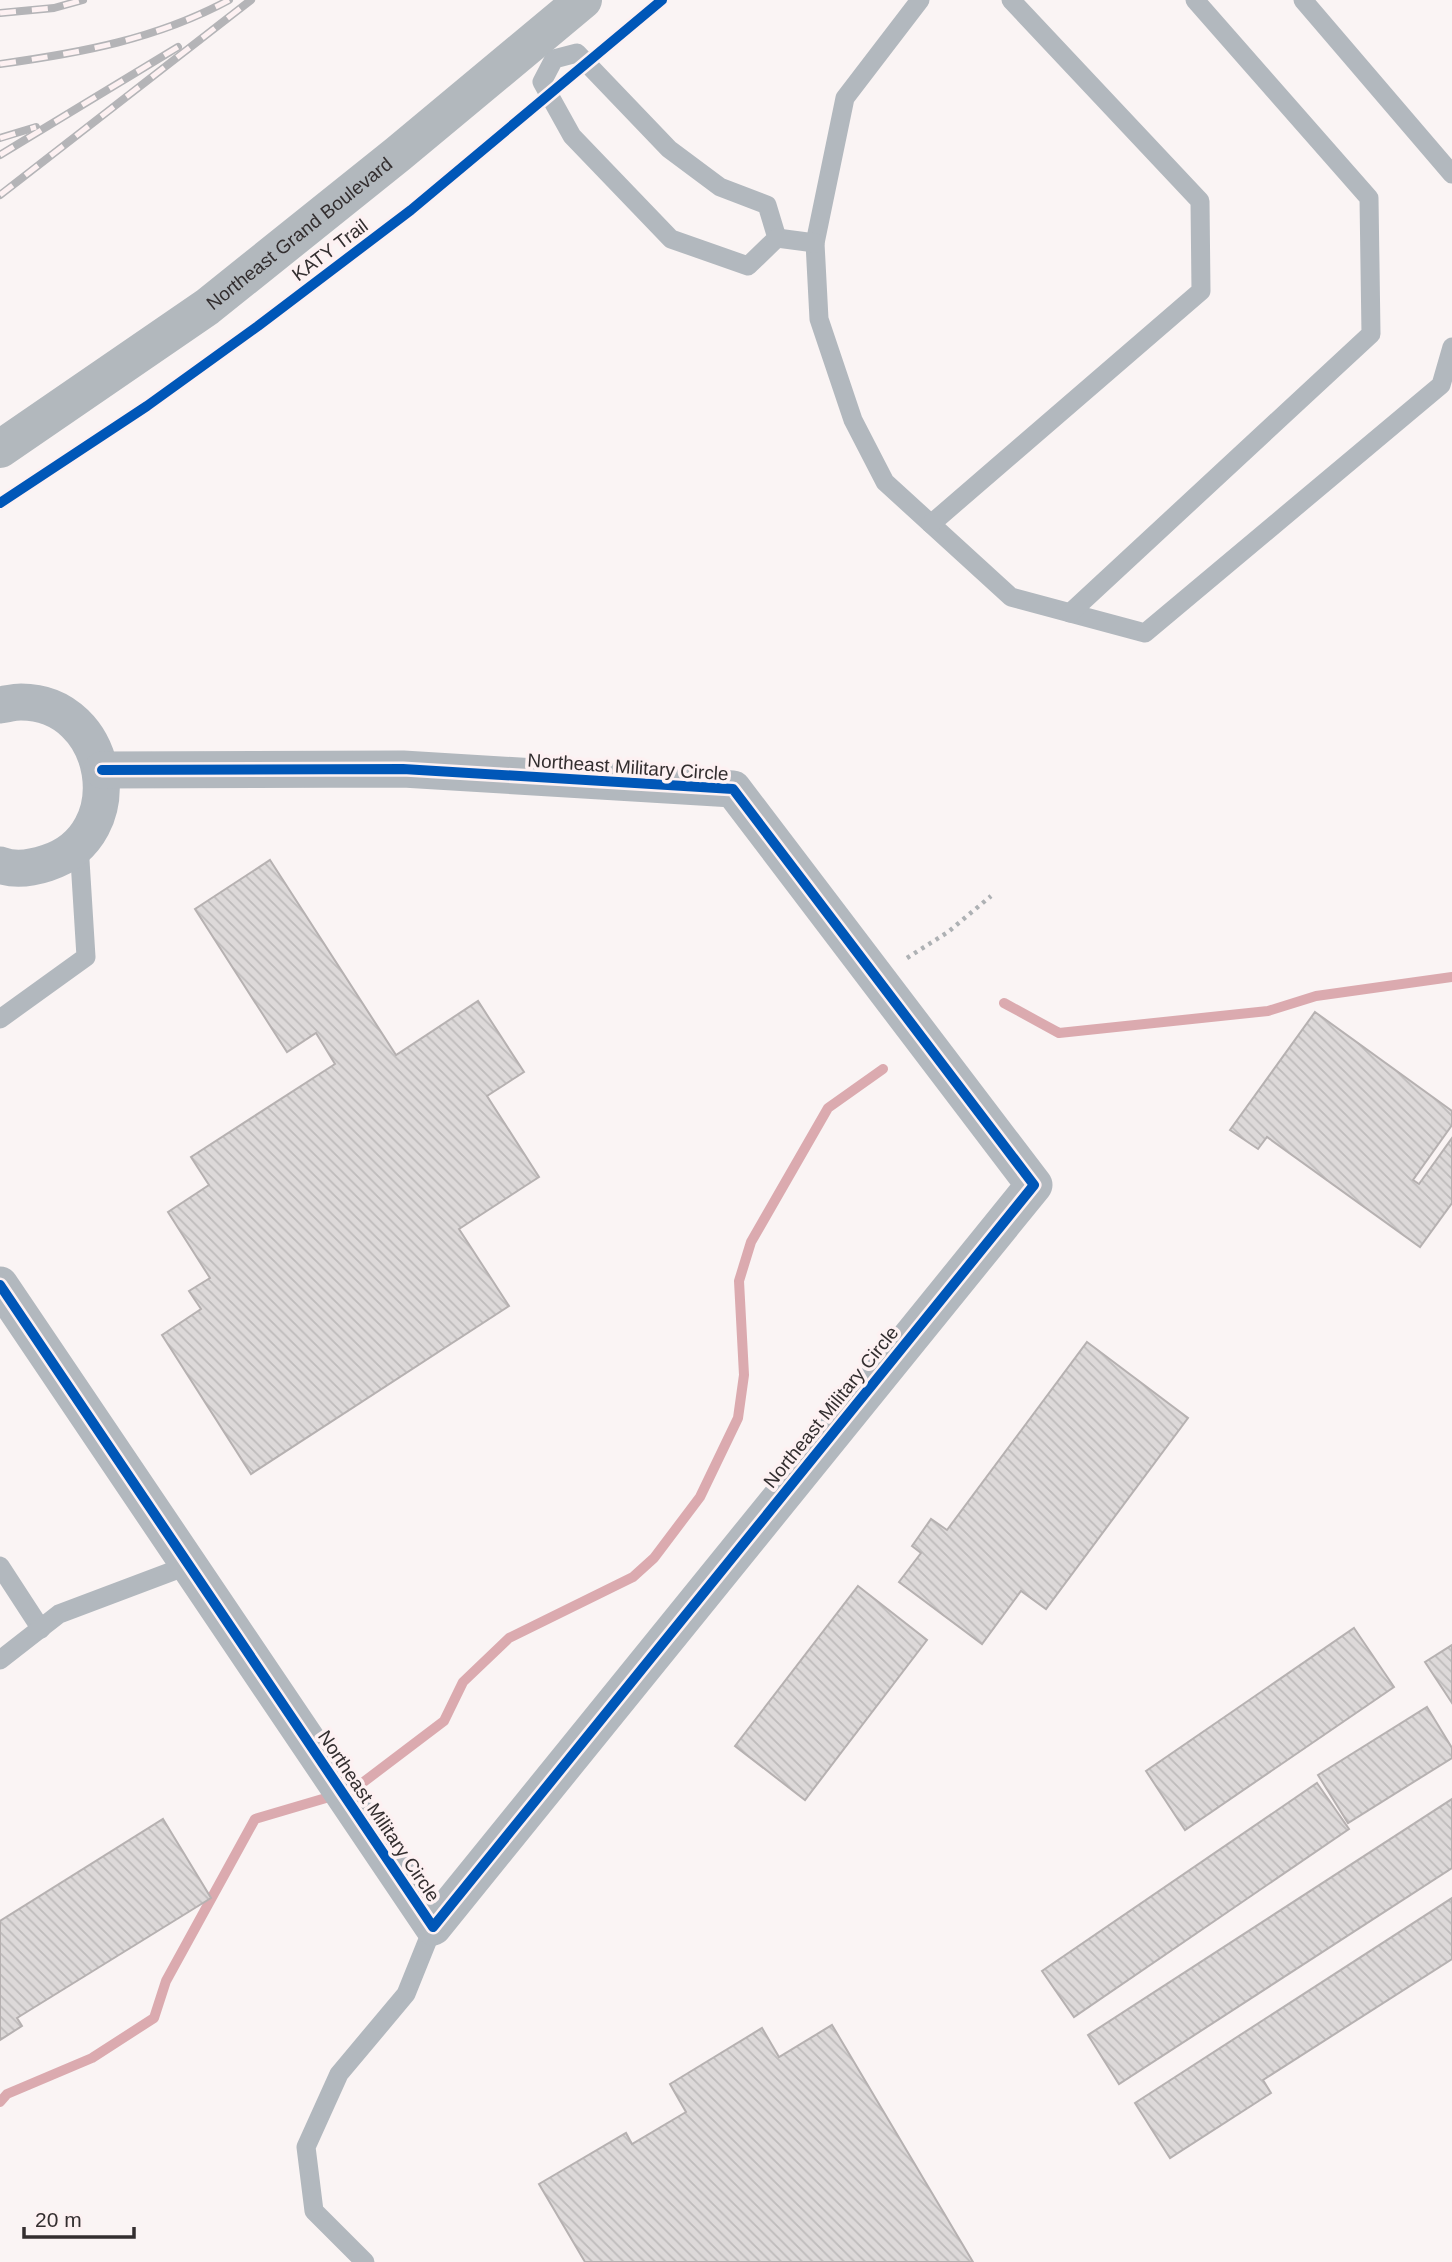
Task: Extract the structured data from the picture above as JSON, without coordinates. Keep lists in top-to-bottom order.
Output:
{
  "streets": {
    "street": ["Northeast Grand Boulevard", "Northeast Military Circle"],
    "cycle path": ["KATY Trail"]
  },
  "scale_bar": "20 m"
}
